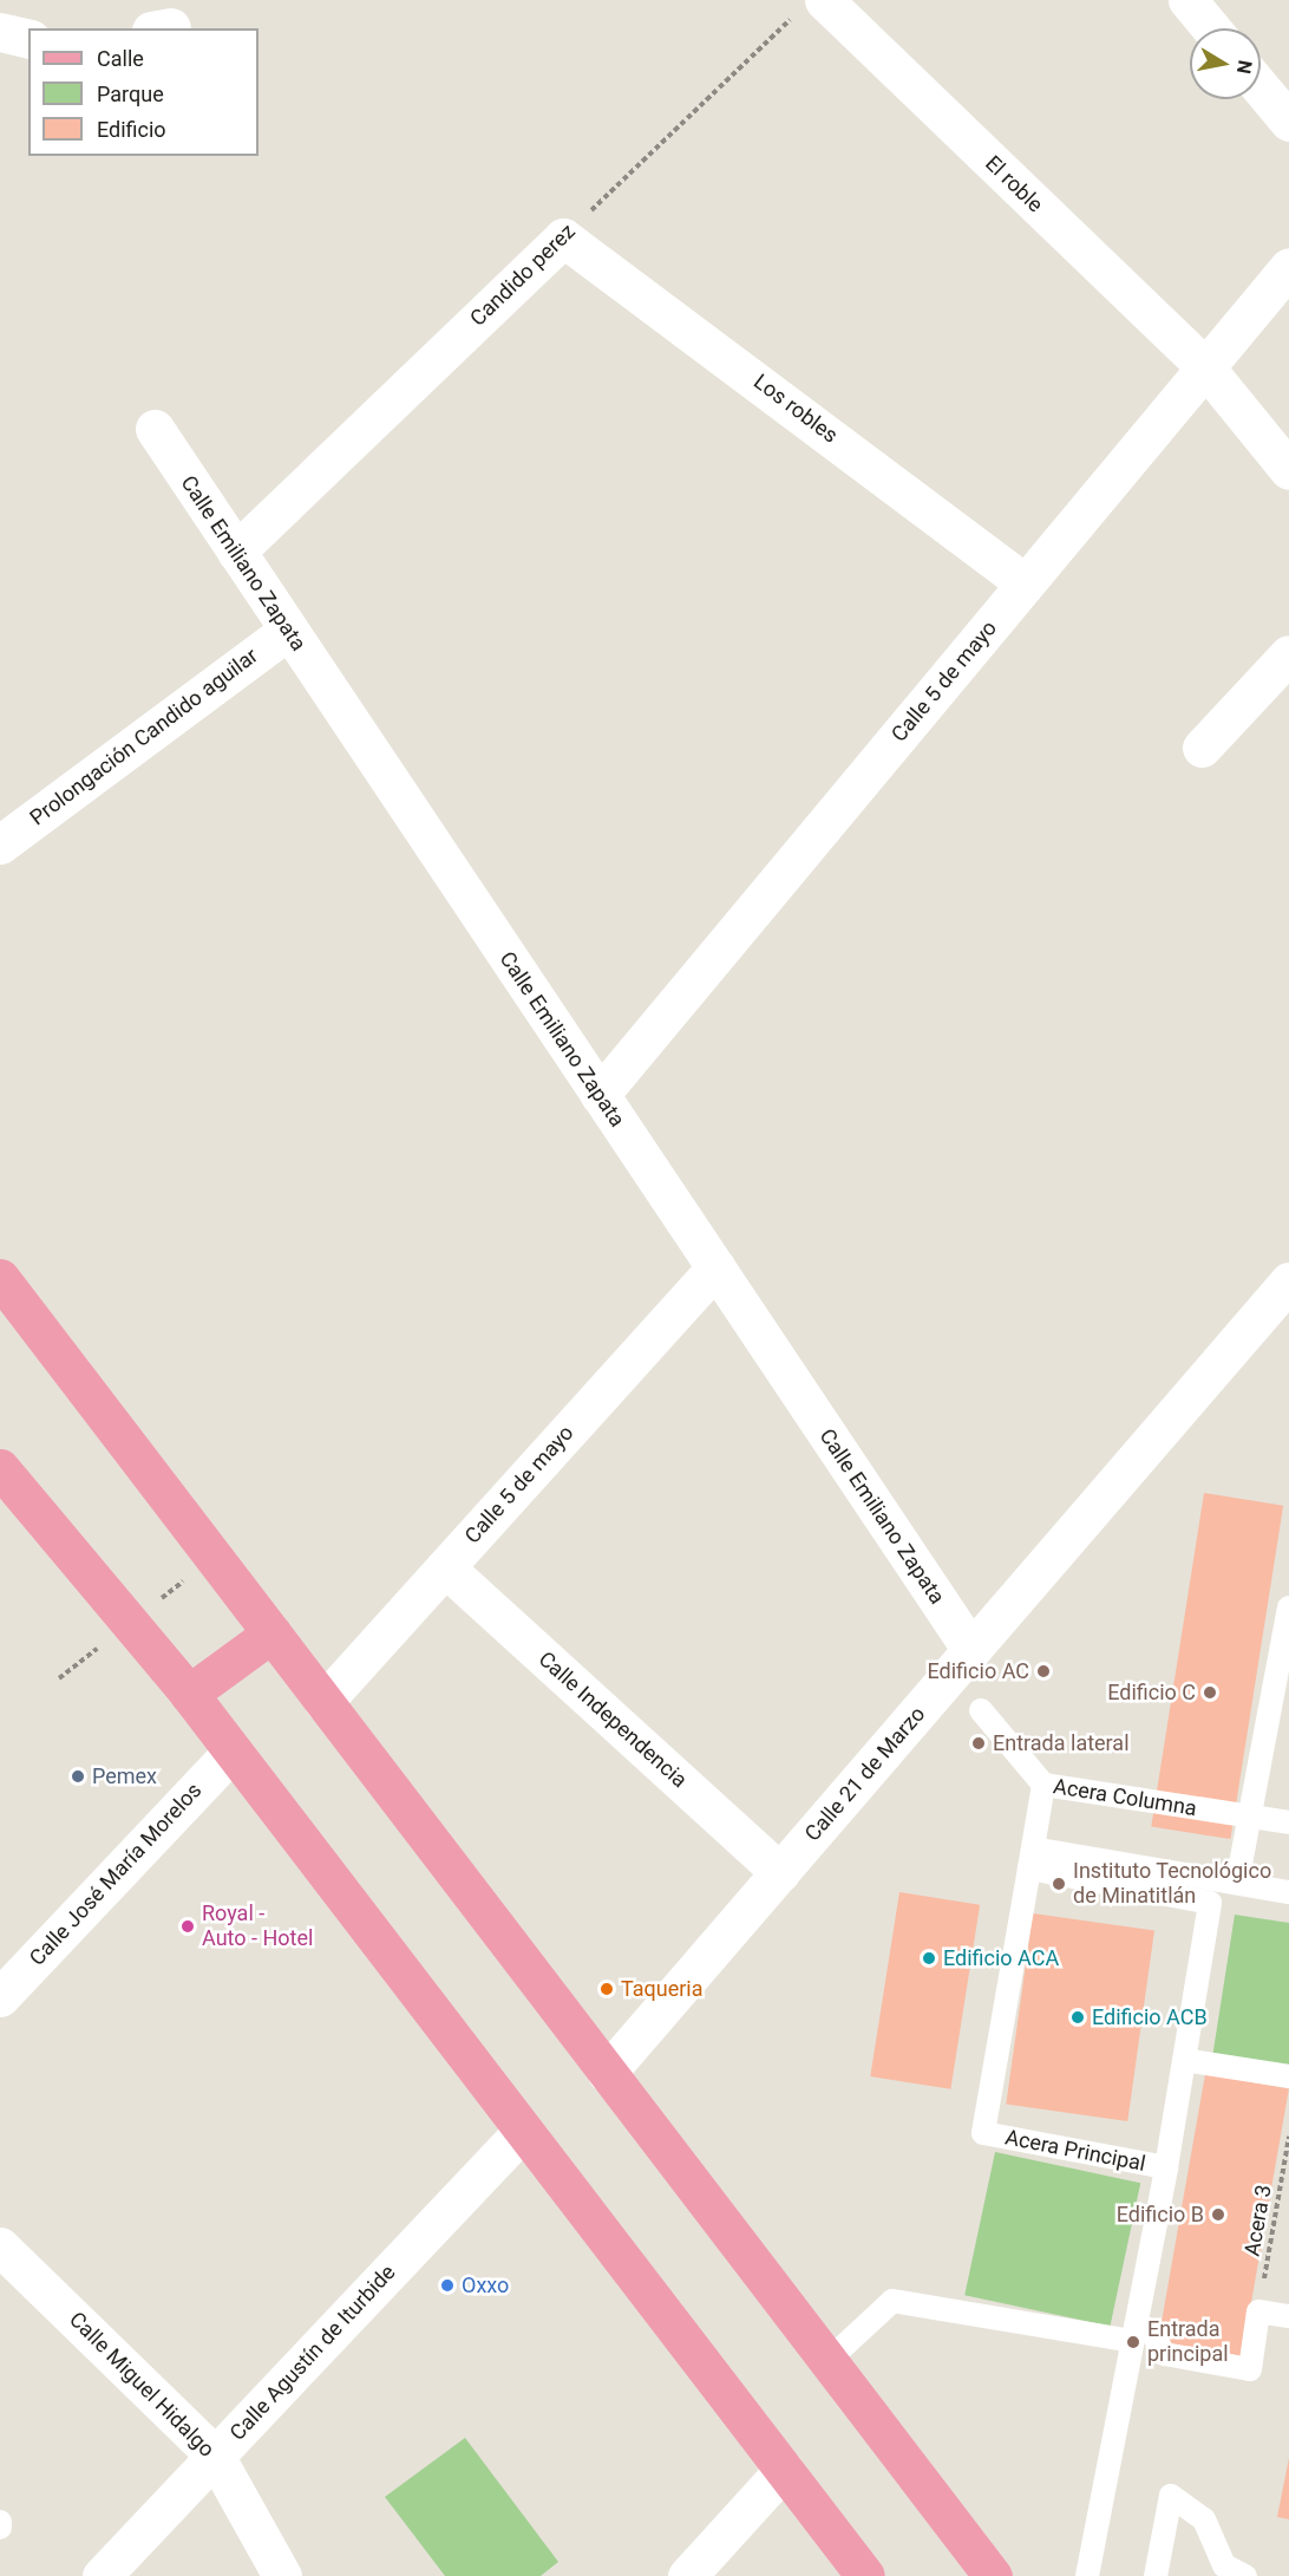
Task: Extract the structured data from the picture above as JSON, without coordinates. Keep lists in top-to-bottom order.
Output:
{
  "streets": {
    "street": [
      "El roble",
      "Candido perez",
      "Los robles",
      "Calle Emiliano Zapata",
      "Calle 5 de mayo",
      "Prolongación Candido aguilar",
      "Calle Independencia",
      "Calle 21 de Marzo",
      "Calle José María Morelos",
      "Calle Agustín de Iturbide",
      "Calle Miguel Hidalgo"
    ],
    "lane": ["Acera Columna", "Acera Principal"],
    "path": ["Acera 3"]
  },
  "crossings": [
    ["El roble", "Candido perez"],
    ["El roble", "Calle 5 de mayo"],
    ["Candido perez", "Los robles"],
    ["Candido perez", "Calle Emiliano Zapata"],
    ["Los robles", "Calle 5 de mayo"],
    ["Calle Emiliano Zapata", "Calle 5 de mayo"],
    ["Calle Emiliano Zapata", "Prolongación Candido aguilar"],
    ["Calle Emiliano Zapata", "Calle 21 de Marzo"],
    ["Calle 5 de mayo", "Calle Independencia"],
    ["Calle Independencia", "Calle 21 de Marzo"],
    ["Acera Columna", "Acera Principal"],
    ["Calle Agustín de Iturbide", "Calle Miguel Hidalgo"]
  ],
  "places": [
    "Edificio AC",
    "Edificio C",
    "Entrada lateral",
    "Pemex",
    "Instituto Tecnológico de Minatitlán",
    "Royal - Auto - Hotel",
    "Edificio ACA",
    "Taqueria",
    "Edificio ACB",
    "Edificio B",
    "Oxxo",
    "Entrada principal"
  ],
  "legend": ["Calle", "Parque", "Edificio"],
  "north": "right"
}
